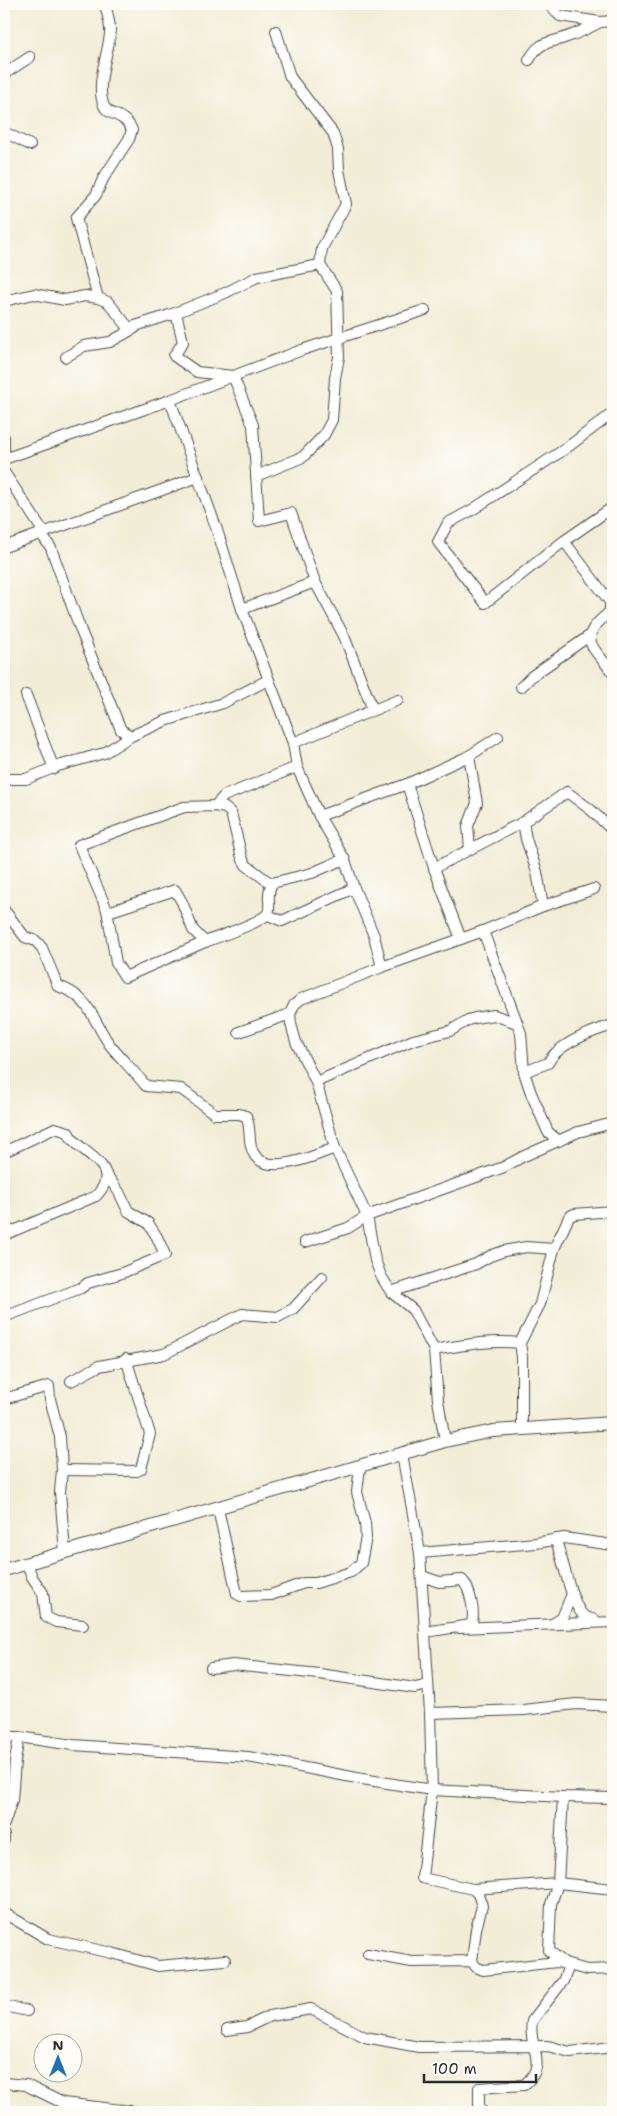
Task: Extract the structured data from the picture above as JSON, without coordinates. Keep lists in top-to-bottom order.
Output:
{
  "scale_bar": "100 m",
  "north": "top"
}
